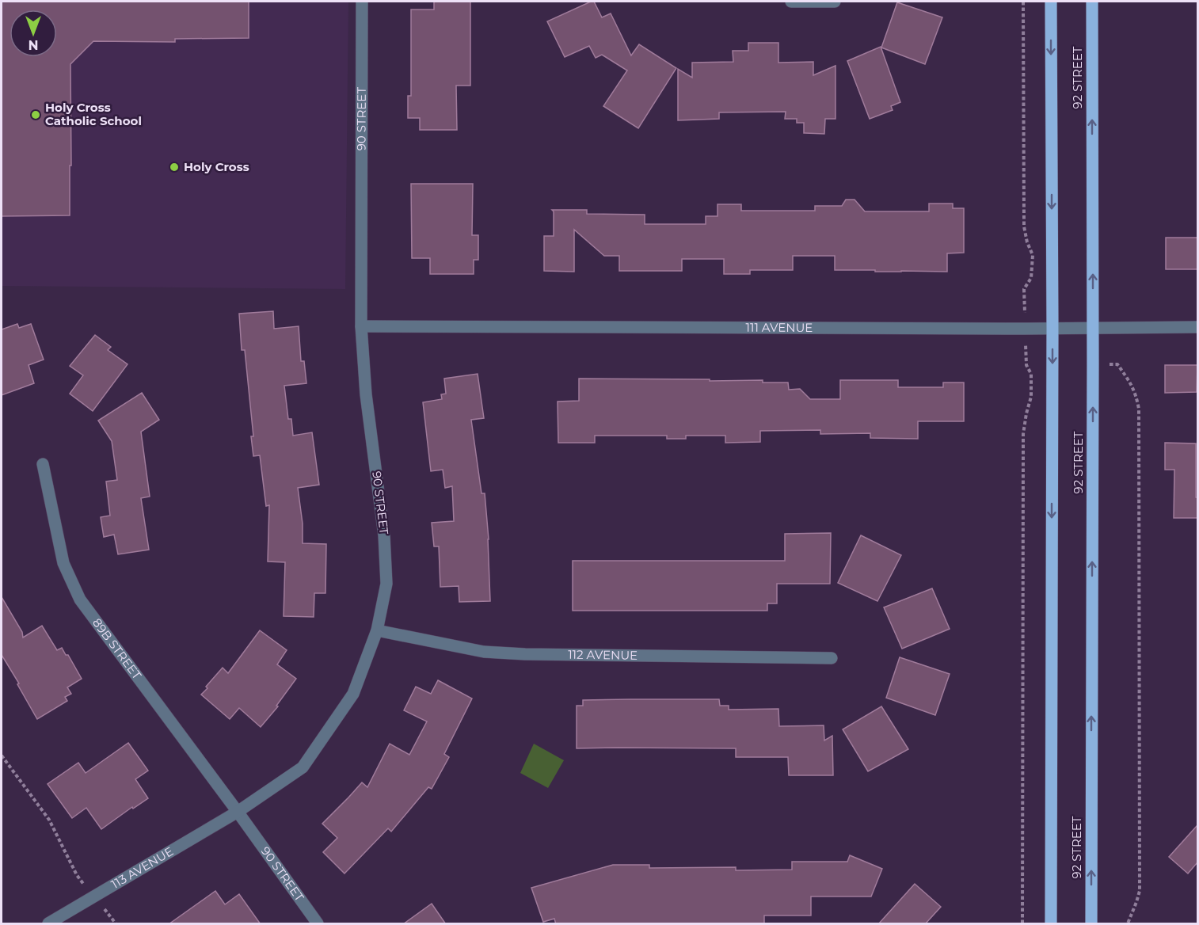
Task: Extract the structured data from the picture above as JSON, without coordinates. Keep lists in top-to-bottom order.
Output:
{
  "streets": {
    "main road": ["92 STREET"],
    "street": [
      "90 STREET",
      "111 AVENUE",
      "89B STREET",
      "112 AVENUE",
      "113 AVENUE"
    ]
  },
  "crossings": [
    ["92 STREET", "111 AVENUE"],
    ["90 STREET", "111 AVENUE"],
    ["90 STREET", "89B STREET"],
    ["90 STREET", "112 AVENUE"],
    ["90 STREET", "113 AVENUE"],
    ["89B STREET", "113 AVENUE"]
  ],
  "places": ["Holy Cross Catholic School", "Holy Cross"],
  "north": "bottom"
}
